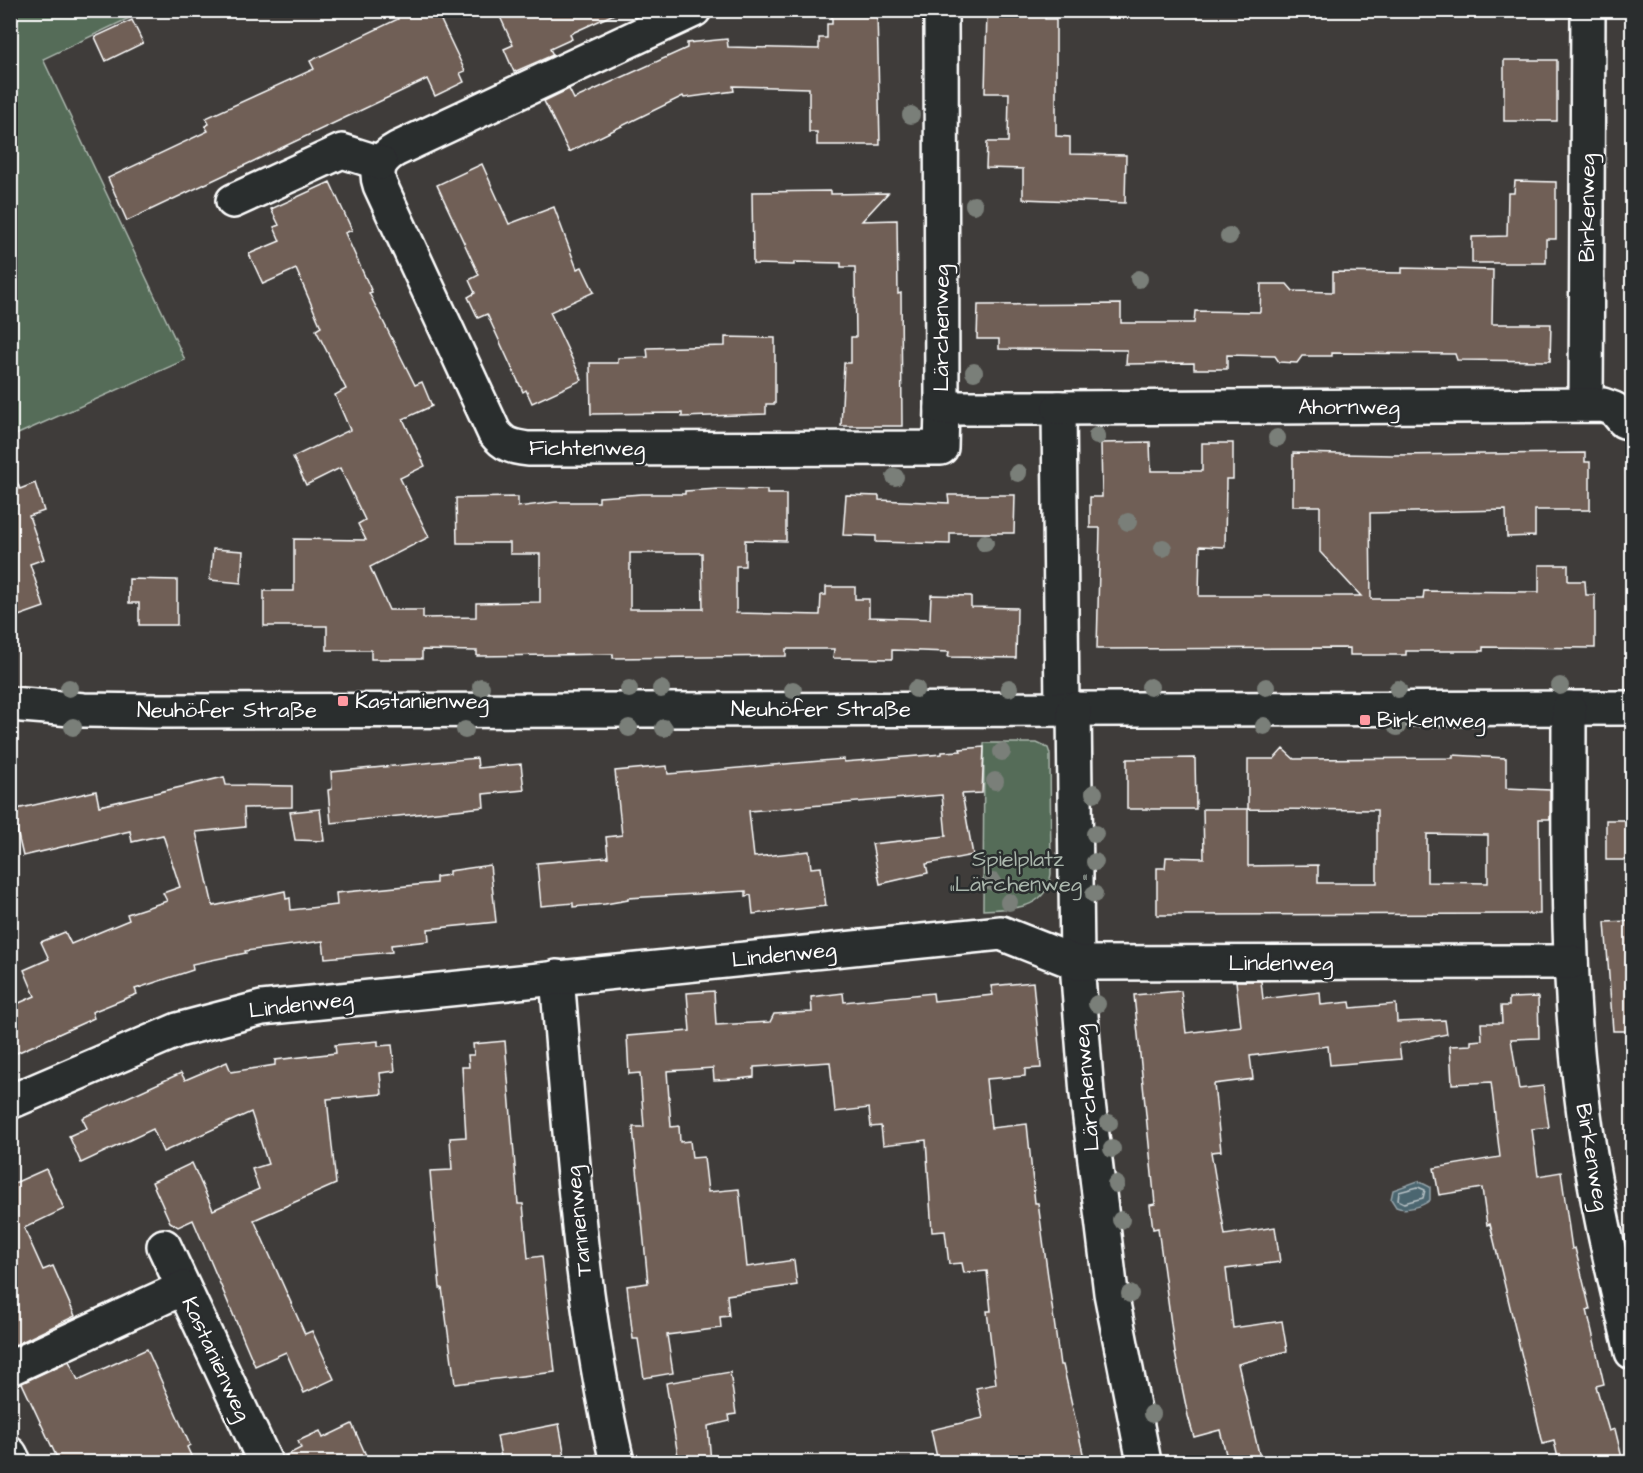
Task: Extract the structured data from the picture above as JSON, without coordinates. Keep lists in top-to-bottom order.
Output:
{
  "streets": {
    "street": [
      "Birkenweg",
      "Lärchenweg",
      "Ahornweg",
      "Fichtenweg",
      "Neuhöfer Straße",
      "Lindenweg",
      "Tannenweg",
      "Kastanienweg"
    ]
  },
  "crossings": [
    ["Birkenweg", "Ahornweg"],
    ["Birkenweg", "Neuhöfer Straße"],
    ["Birkenweg", "Lindenweg"],
    ["Lärchenweg", "Ahornweg"],
    ["Lärchenweg", "Fichtenweg"],
    ["Lärchenweg", "Neuhöfer Straße"],
    ["Lärchenweg", "Lindenweg"],
    ["Lindenweg", "Tannenweg"]
  ],
  "parks": ["Spielplatz „Lärchenweg“"],
  "places": {
    "transit": ["Kastanienweg", "Birkenweg"]
  }
}
